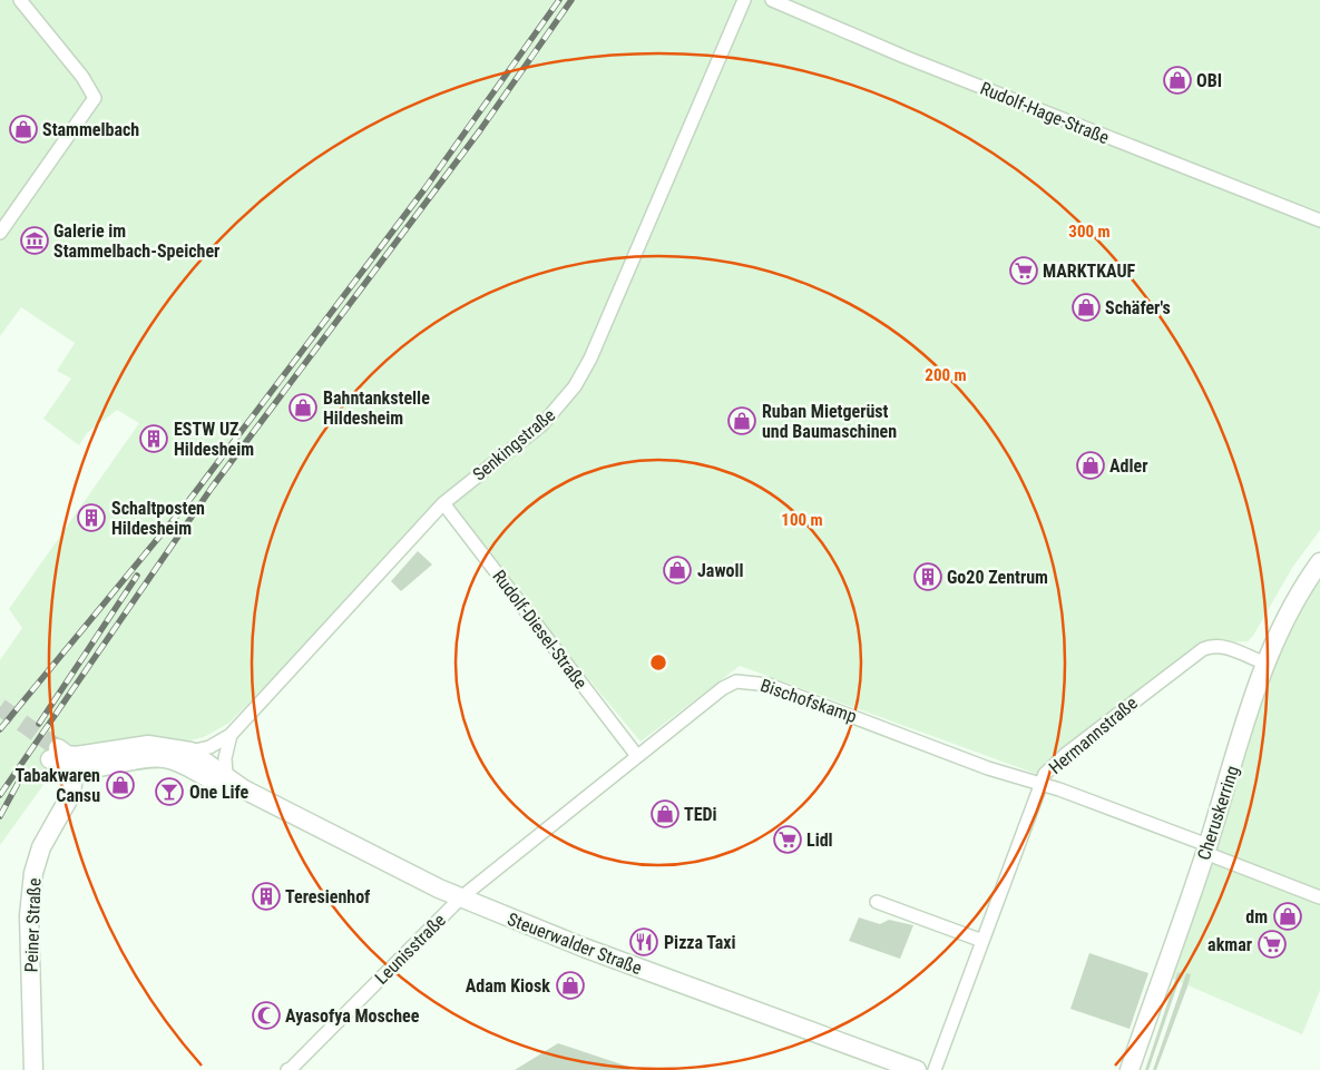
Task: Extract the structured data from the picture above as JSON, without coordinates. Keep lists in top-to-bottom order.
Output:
{
  "streets": {
    "street": [
      "Rudolf-Hage-Straße",
      "Senkingstraße",
      "Rudolf-Diesel-Straße",
      "Bischofskamp",
      "Hermannstraße",
      "Cheruskerring",
      "Peiner Straße",
      "Steuerwalder Straße",
      "Leunisstraße"
    ]
  },
  "crossings": [
    ["Senkingstraße", "Rudolf-Diesel-Straße"],
    ["Senkingstraße", "Steuerwalder Straße"],
    ["Rudolf-Diesel-Straße", "Bischofskamp"],
    ["Bischofskamp", "Hermannstraße"],
    ["Bischofskamp", "Cheruskerring"],
    ["Bischofskamp", "Steuerwalder Straße"],
    ["Bischofskamp", "Leunisstraße"],
    ["Hermannstraße", "Cheruskerring"],
    ["Peiner Straße", "Steuerwalder Straße"],
    ["Steuerwalder Straße", "Leunisstraße"]
  ],
  "places": {
    "shop": [
      "OBI",
      "Stammelbach",
      "Schäfer's",
      "Bahntankstelle Hildesheim",
      "Ruban Mietgerüst und Baumaschinen",
      "Adler",
      "Jawoll",
      "Tabakwaren Cansu",
      "TEDi",
      "dm",
      "Adam Kiosk"
    ],
    "museum": ["Galerie im Stammelbach-Speicher"],
    "supermarket": ["MARKTKAUF", "Lidl", "akmar"],
    "building": [
      "ESTW UZ Hildesheim",
      "Schaltposten Hildesheim",
      "Go20 Zentrum",
      "Teresienhof"
    ],
    "bar": ["One Life"],
    "restaurant": ["Pizza Taxi"],
    "mosque": ["Ayasofya Moschee"]
  },
  "rings": ["300 m", "200 m", "100 m"]
}
